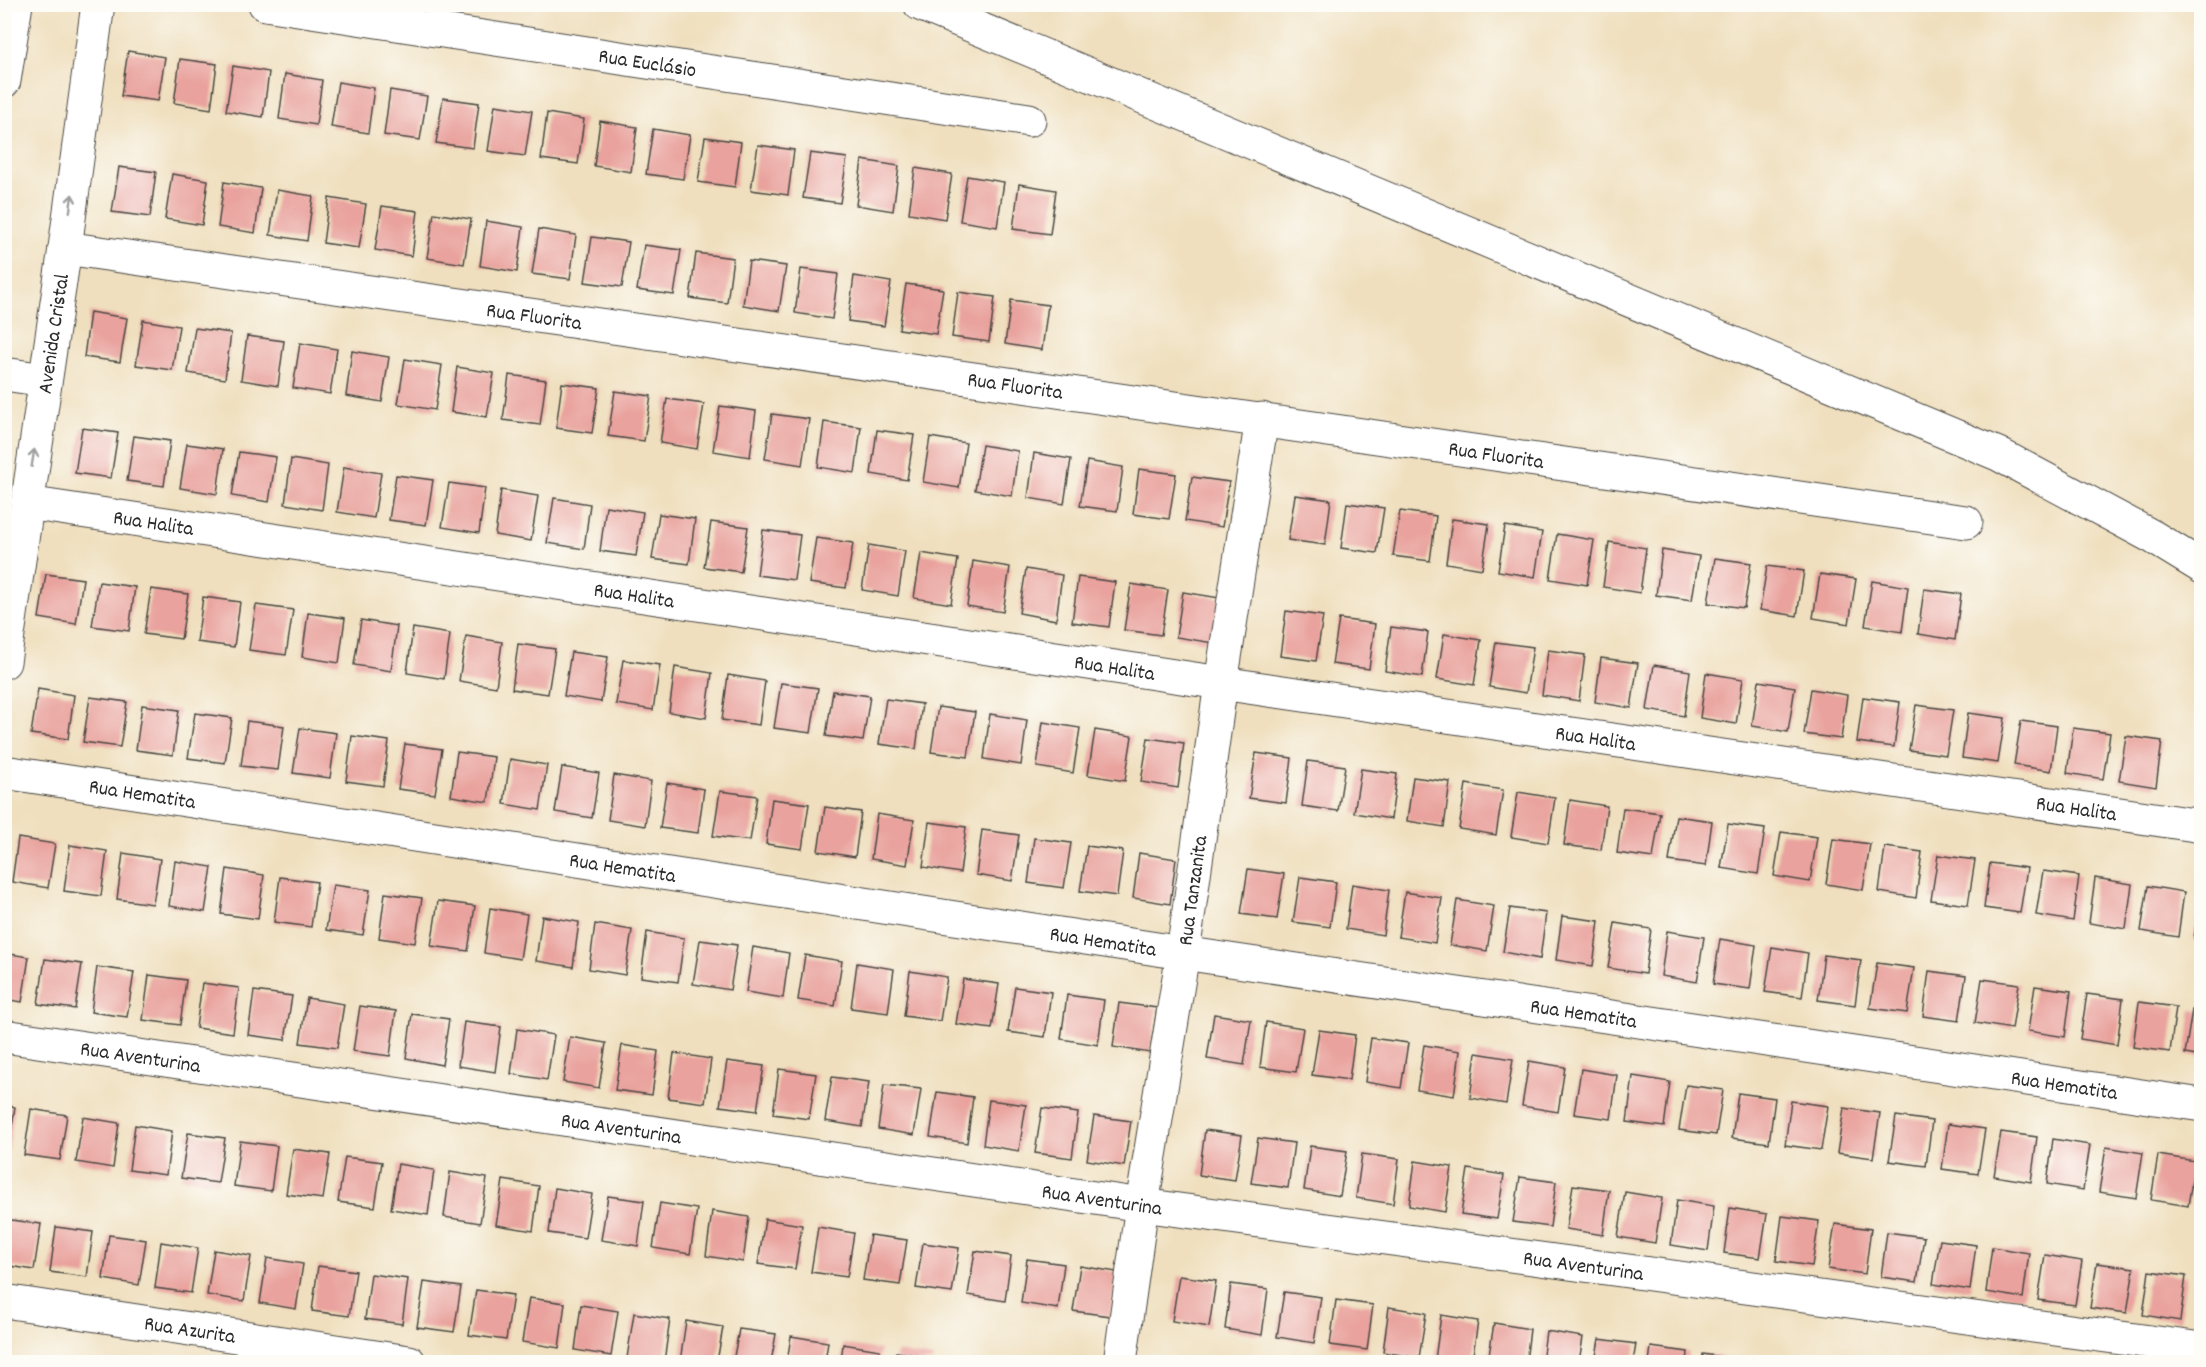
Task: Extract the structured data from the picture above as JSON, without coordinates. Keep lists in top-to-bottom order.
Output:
{
  "streets": {
    "street": [
      "Rua Euclásio",
      "Rua Fluorita",
      "Avenida Cristal",
      "Rua Halita",
      "Rua Hematita",
      "Rua Tanzanita",
      "Rua Aventurina",
      "Rua Azurita"
    ]
  },
  "crossings": [
    ["Rua Fluorita", "Avenida Cristal"],
    ["Rua Fluorita", "Rua Tanzanita"],
    ["Avenida Cristal", "Rua Halita"],
    ["Rua Halita", "Rua Tanzanita"],
    ["Rua Hematita", "Rua Tanzanita"],
    ["Rua Tanzanita", "Rua Aventurina"]
  ],
  "one_way": ["Avenida Cristal"]
}
